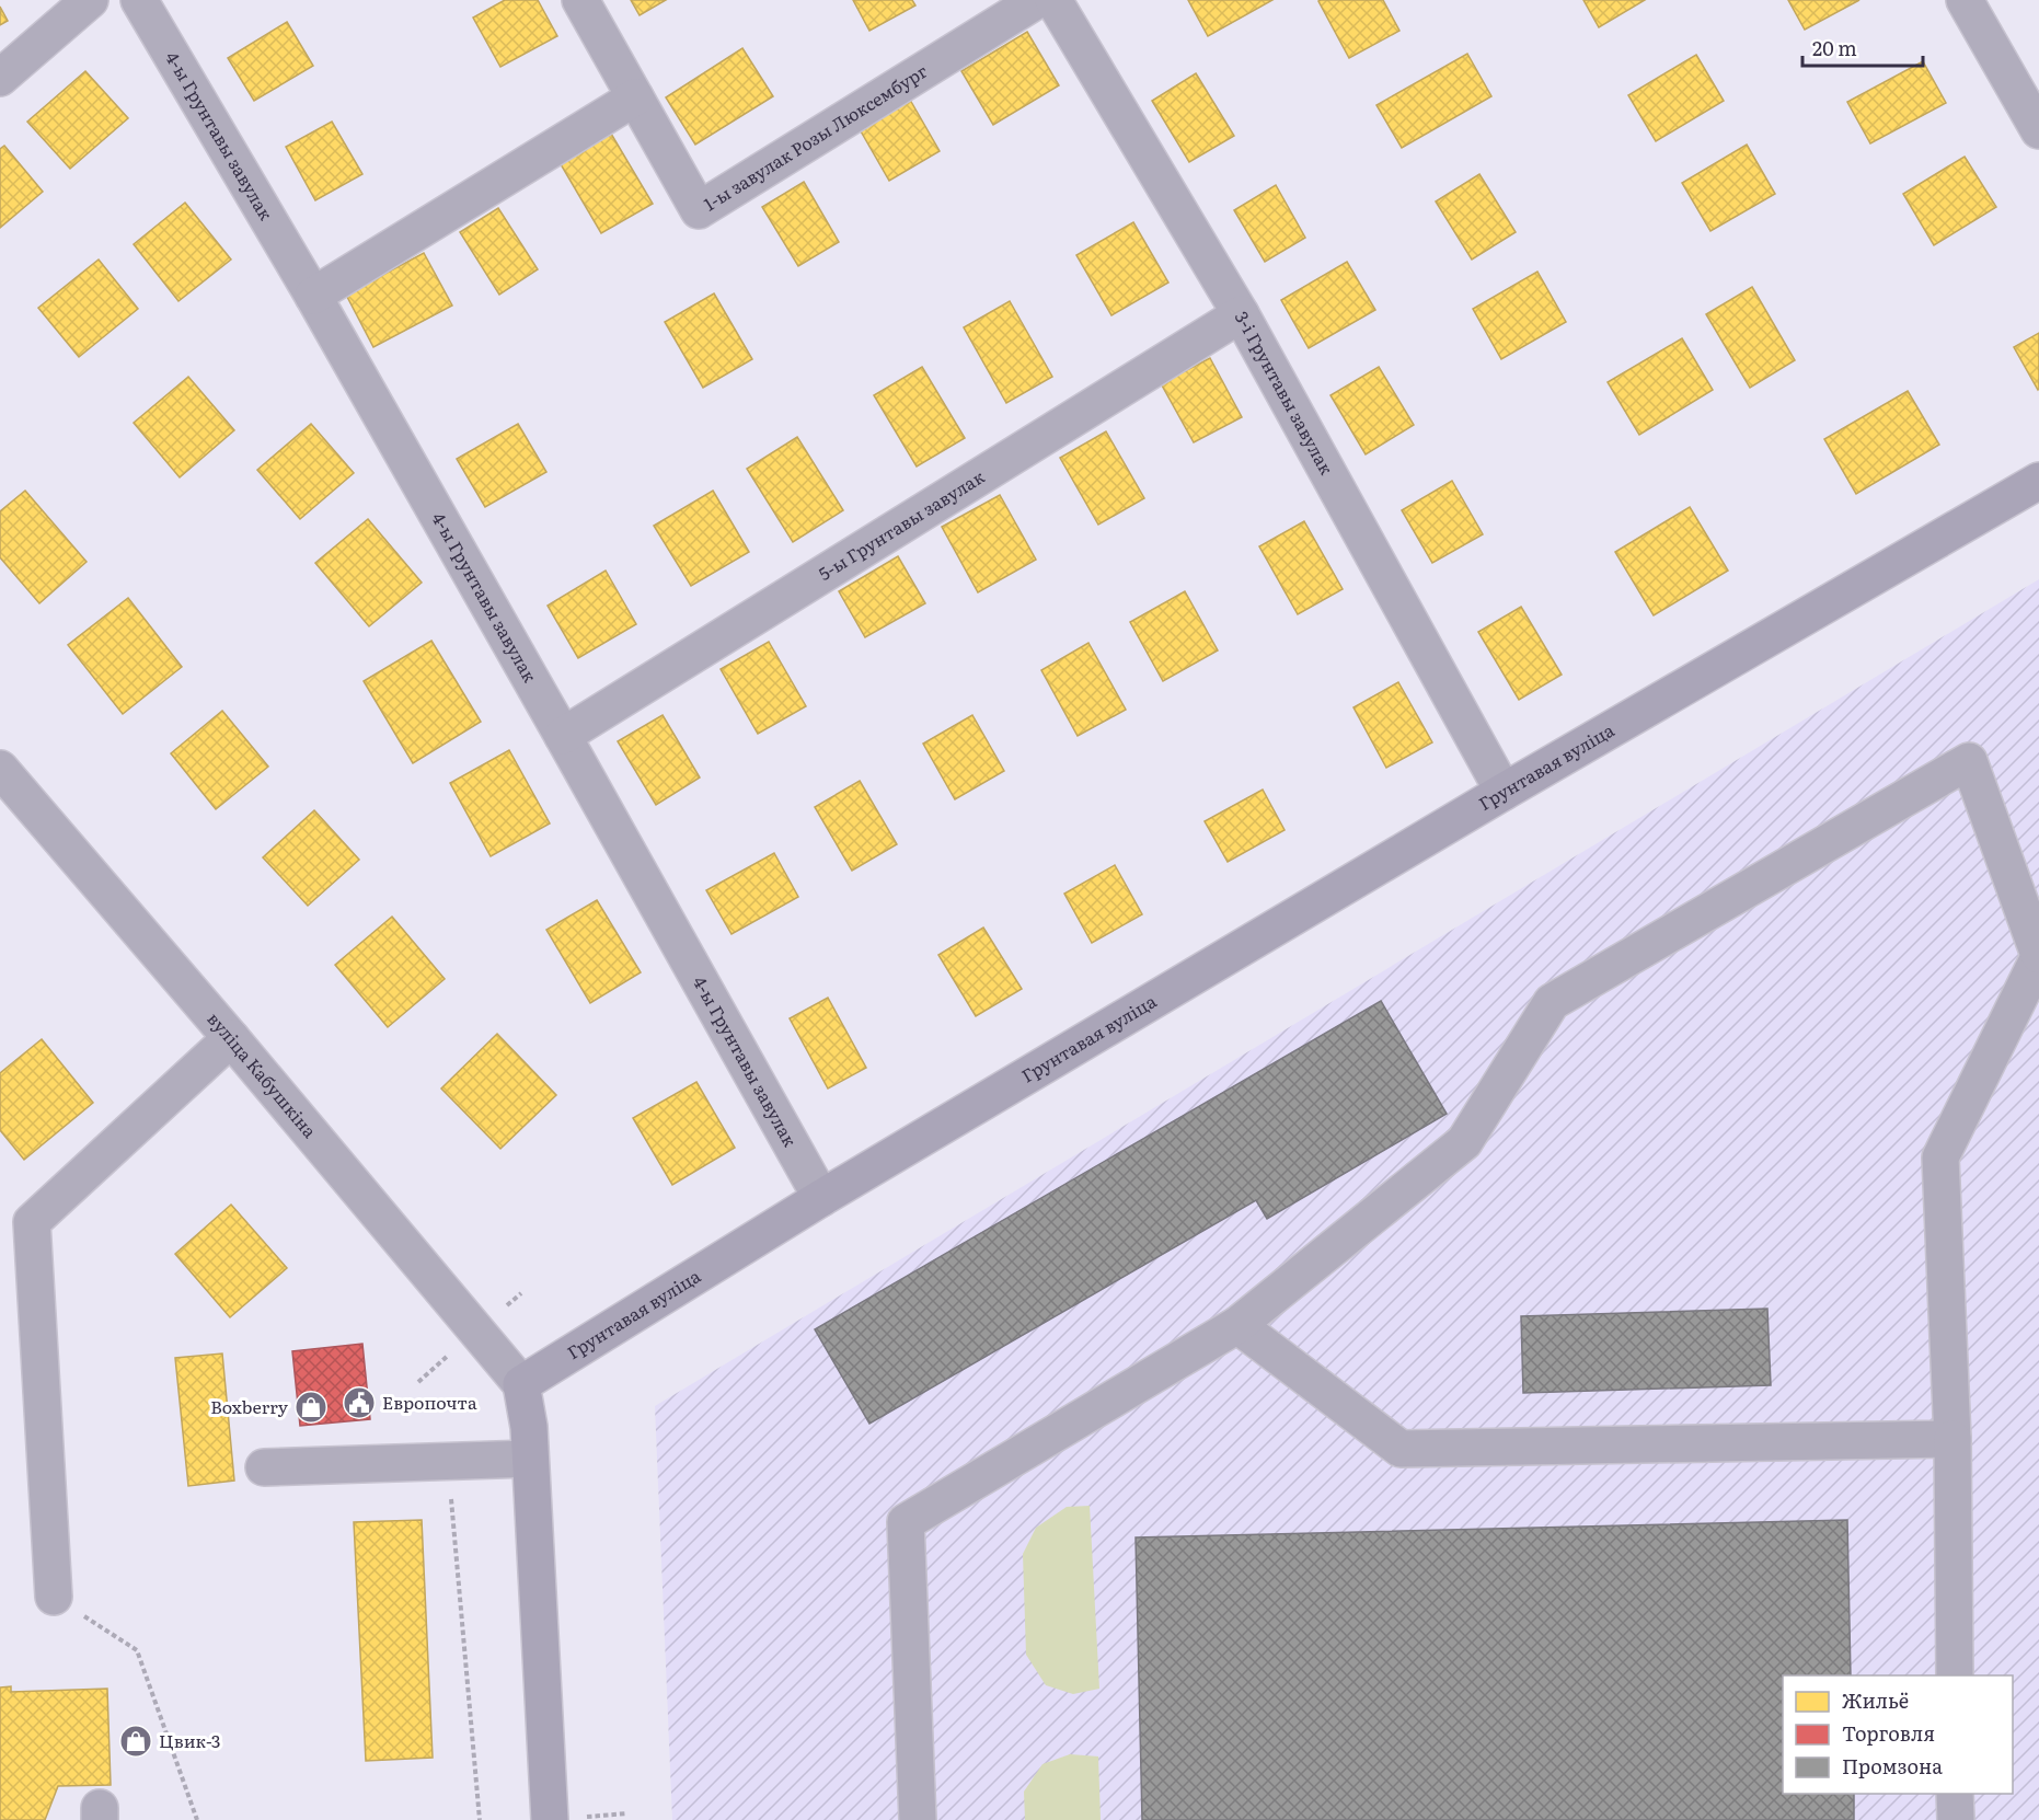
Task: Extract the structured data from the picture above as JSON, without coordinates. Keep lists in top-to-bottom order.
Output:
{
  "streets": {
    "main road": ["Грунтавая вуліца"],
    "street": [
      "4-ы Грунтавы завулак",
      "1-ы завулак Розы Люксембург",
      "3-і Грунтавы завулак",
      "5-ы Грунтавы завулак",
      "вуліца Кабушкіна"
    ]
  },
  "crossings": [
    ["4-ы Грунтавы завулак", "5-ы Грунтавы завулак"],
    ["4-ы Грунтавы завулак", "Грунтавая вуліца"],
    ["3-і Грунтавы завулак", "5-ы Грунтавы завулак"],
    ["3-і Грунтавы завулак", "Грунтавая вуліца"],
    ["Грунтавая вуліца", "вуліца Кабушкіна"]
  ],
  "places": {
    "public building": ["Европочта"],
    "shop": ["Boxberry", "Цвик-3"]
  },
  "legend": ["Жильё", "Торговля", "Промзона"],
  "scale_bar": "20 m"
}
